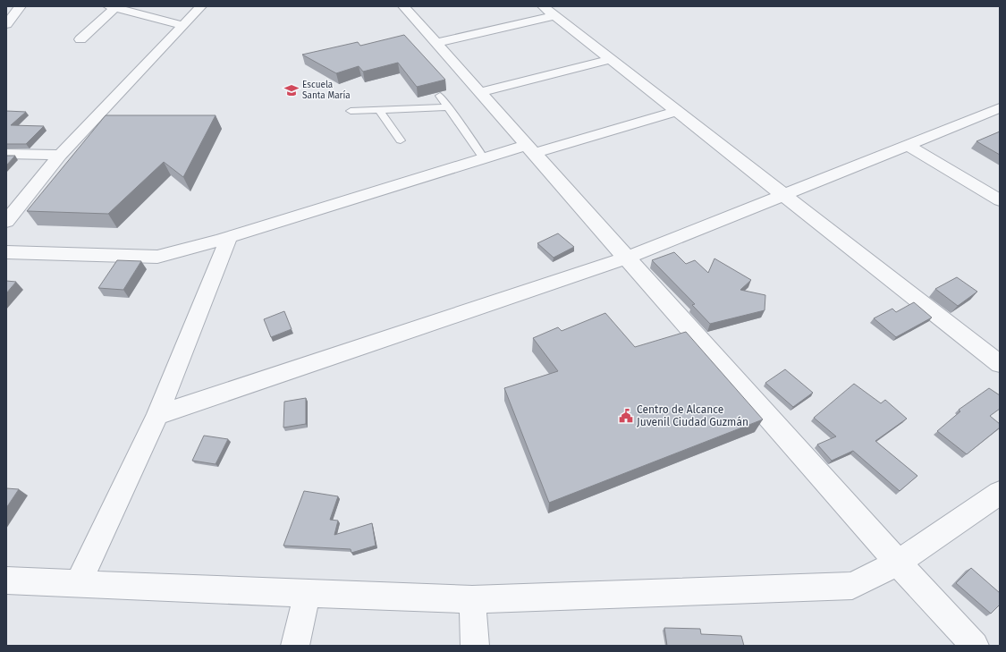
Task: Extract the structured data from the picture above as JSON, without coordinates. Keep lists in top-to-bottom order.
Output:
{
  "places": {
    "school or university": ["Escuela Santa María"],
    "public building": ["Centro de Alcance Juvenil Ciudad Guzmán"]
  }
}
